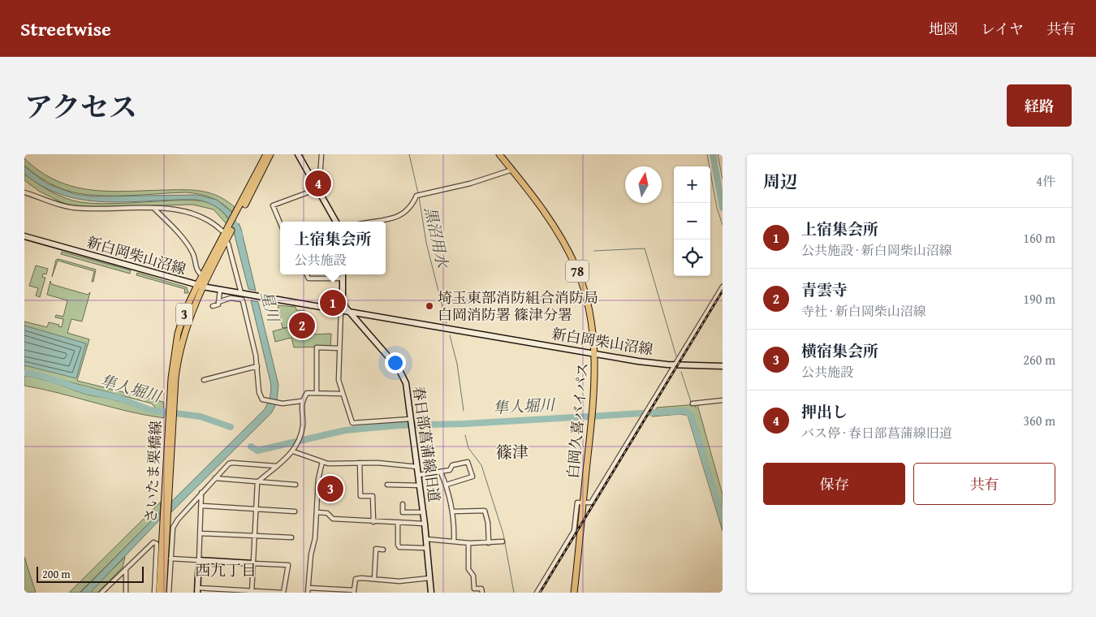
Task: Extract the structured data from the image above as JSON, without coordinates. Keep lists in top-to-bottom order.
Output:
{
  "streets": {
    "main road": [
      "78",
      "3",
      "白岡久喜バイパス",
      "さいたま栗橋線"
    ],
    "street": ["新白岡柴山沼線", "春日部菖蒲線旧道"]
  },
  "crossings": [
    ["新白岡柴山沼線", "白岡久喜バイパス"],
    ["新白岡柴山沼線", "春日部菖蒲線旧道"],
    ["新白岡柴山沼線", "さいたま栗橋線"]
  ],
  "districts": ["篠津", "西九丁目"],
  "water": ["黒沼用水", "星川", "隼人堀川"],
  "places": ["埼玉東部消防組合消防局 白岡消防署 篠津分署"],
  "scale_bar": "200 m",
  "north": "top",
  "page": {
    "header": "Streetwise",
    "nav": ["地図", "レイヤ", "共有"],
    "title": "アクセス",
    "buttons": [
      "経路",
      ["保存", "共有"]
    ],
    "heading": ["周辺", "4件"],
    "map_buttons": ["+", "−"],
    "pins": [
      "4",
      "1",
      "2",
      "3"
    ],
    "list": [
      {
        "mark": "1",
        "name": "上宿集会所",
        "note": "公共施設 · 新白岡柴山沼線",
        "value": "160 m"
      },
      {
        "mark": "2",
        "name": "青雲寺",
        "note": "寺社 · 新白岡柴山沼線",
        "value": "190 m"
      },
      {
        "mark": "3",
        "name": "横宿集会所",
        "note": "公共施設",
        "value": "260 m"
      },
      {
        "mark": "4",
        "name": "押出し",
        "note": "バス停 · 春日部菖蒲線旧道",
        "value": "360 m"
      }
    ],
    "popup": ["上宿集会所", "公共施設"],
    "scale": "200 m"
  }
}
